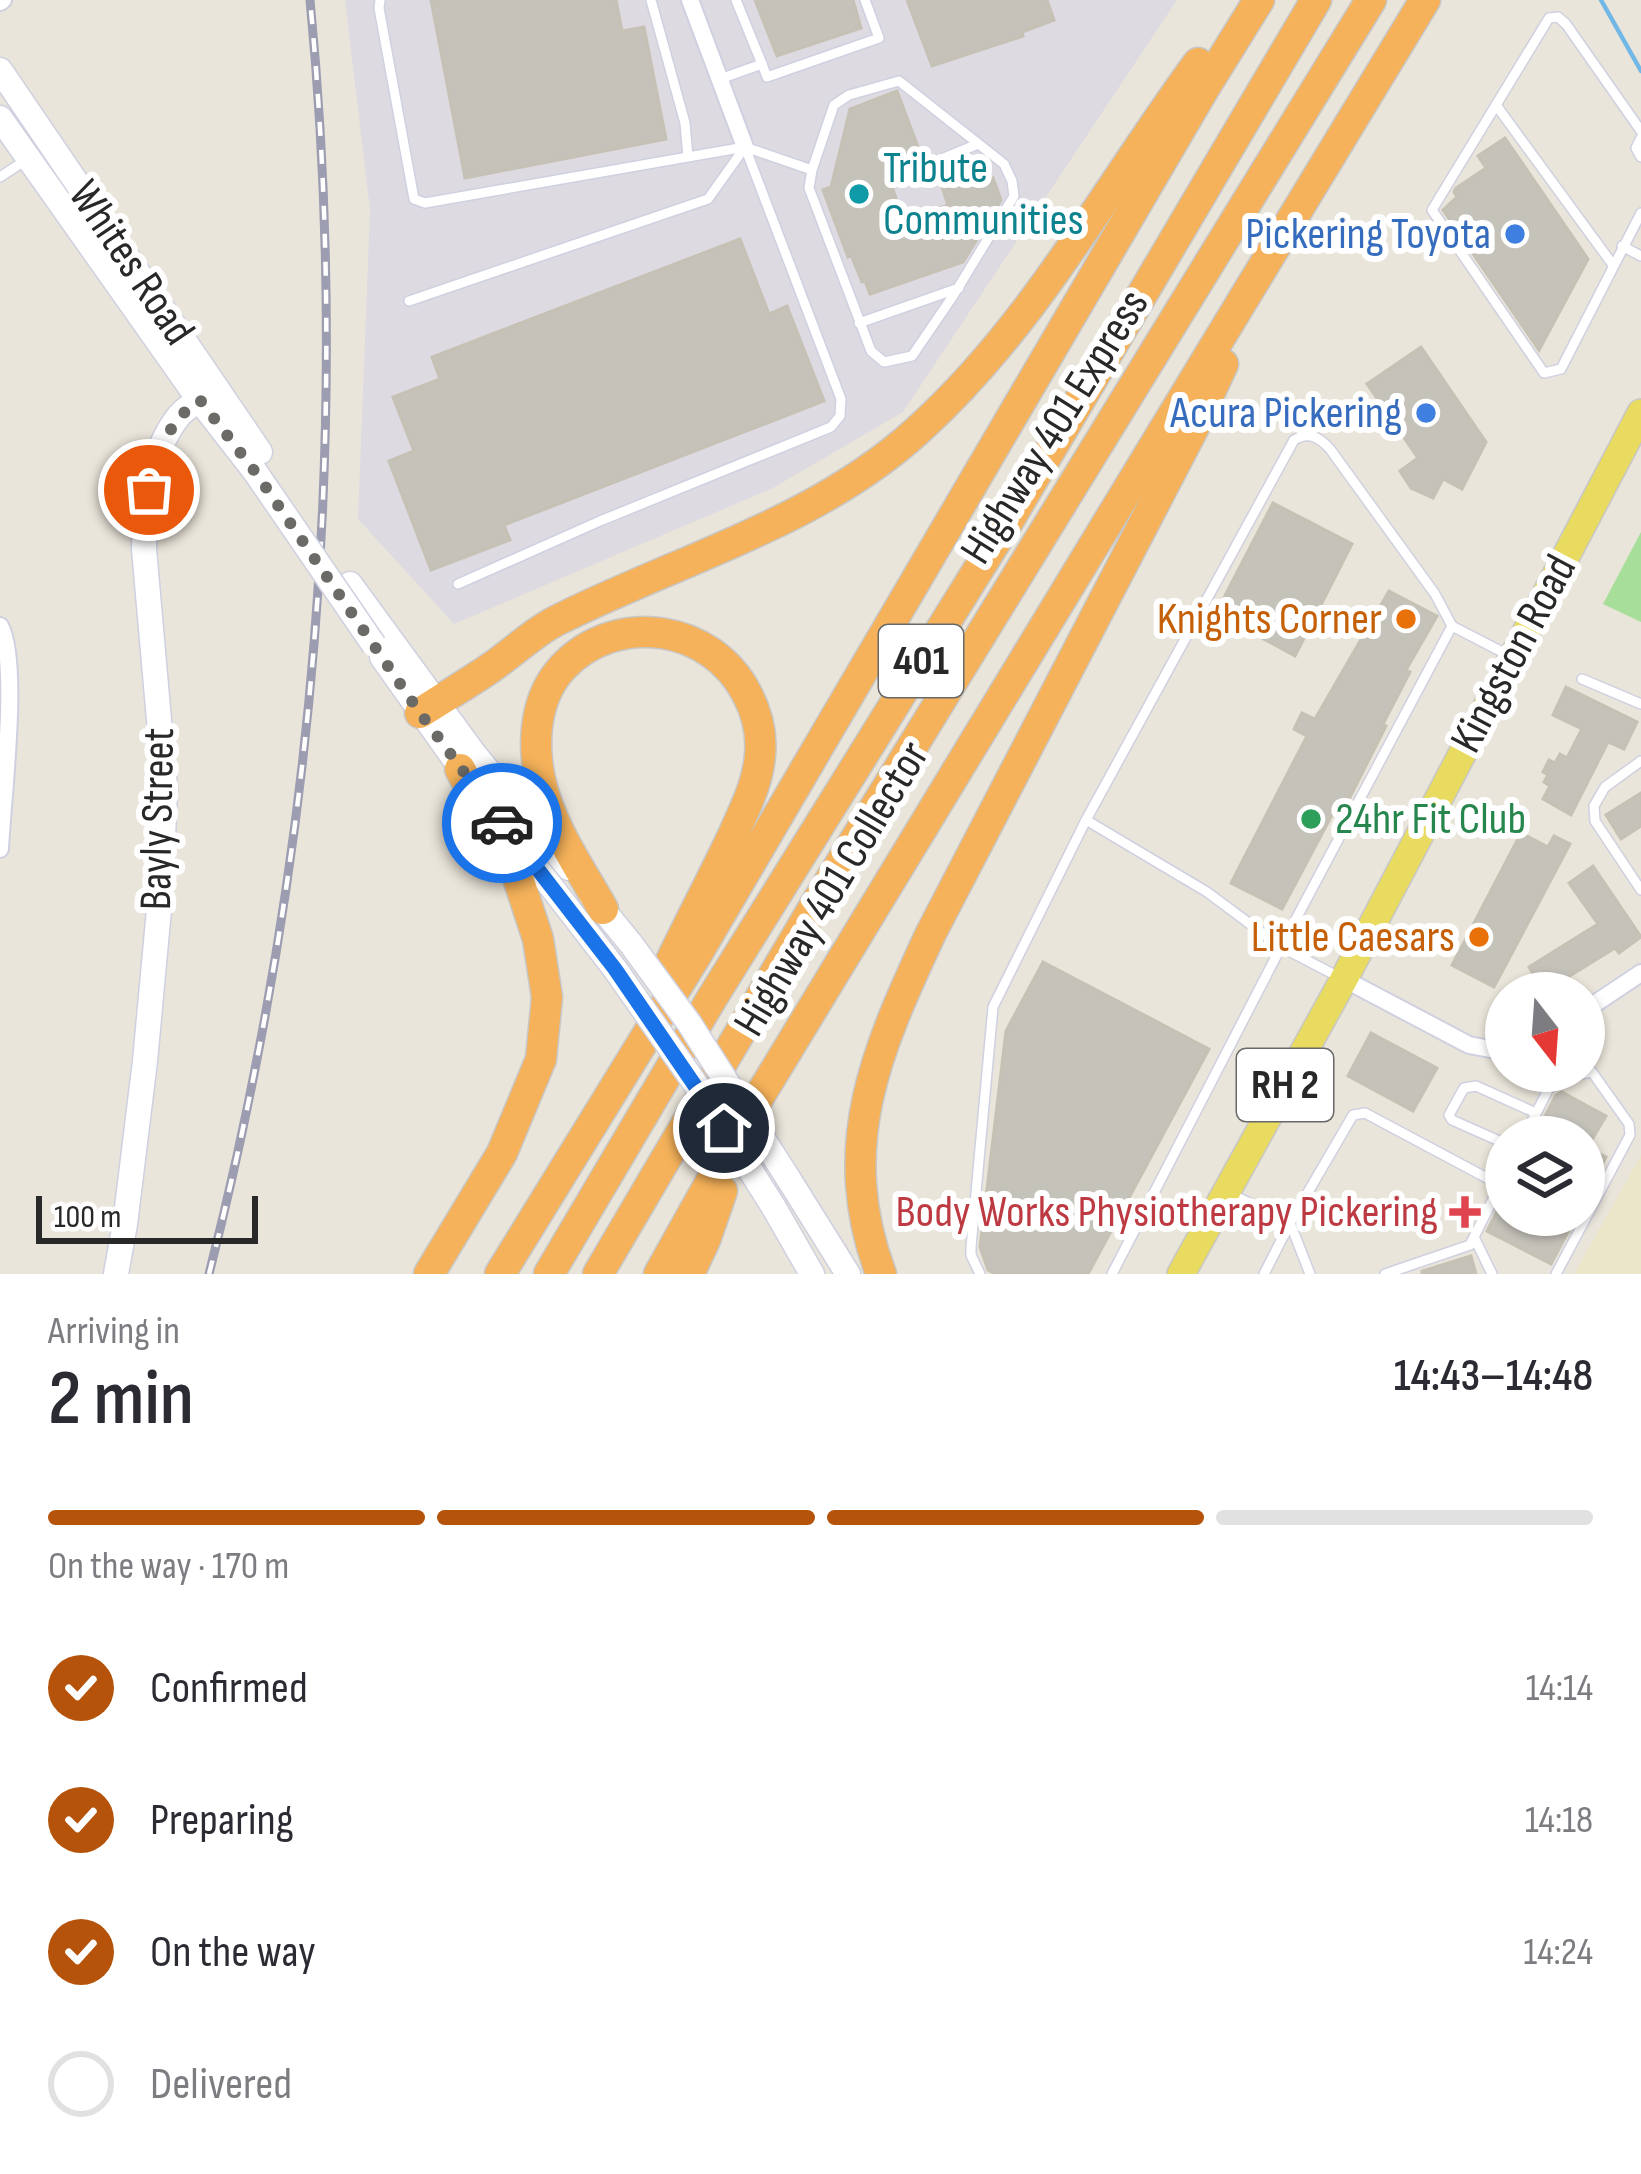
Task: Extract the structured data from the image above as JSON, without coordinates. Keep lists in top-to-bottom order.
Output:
{
  "streets": {
    "highway": ["Highway 401 Express", "401", "Highway 401 Collector"],
    "main road": [
      "Whites Road",
      "Kingston Road",
      "Bayly Street",
      "RH 2"
    ]
  },
  "crossings": [
    ["Whites Road", "Bayly Street"]
  ],
  "places": {
    "other": [
      "Tribute Communities",
      "Pickering Toyota",
      "Acura Pickering",
      "Knights Corner",
      "24hr Fit Club",
      "Little Caesars"
    ],
    "health": ["Body Works Physiotherapy Pickering"]
  },
  "scale_bar": "100 m",
  "north": "bottom",
  "page": {
    "scale": "100 m",
    "heading": ["2 min", "Arriving in", "14:43–14:48"],
    "bar": "On the way · 170 m",
    "list": [
      ["Confirmed", "14:14"],
      ["Preparing", "14:18"],
      ["On the way", "14:24"],
      "Delivered"
    ]
  }
}
